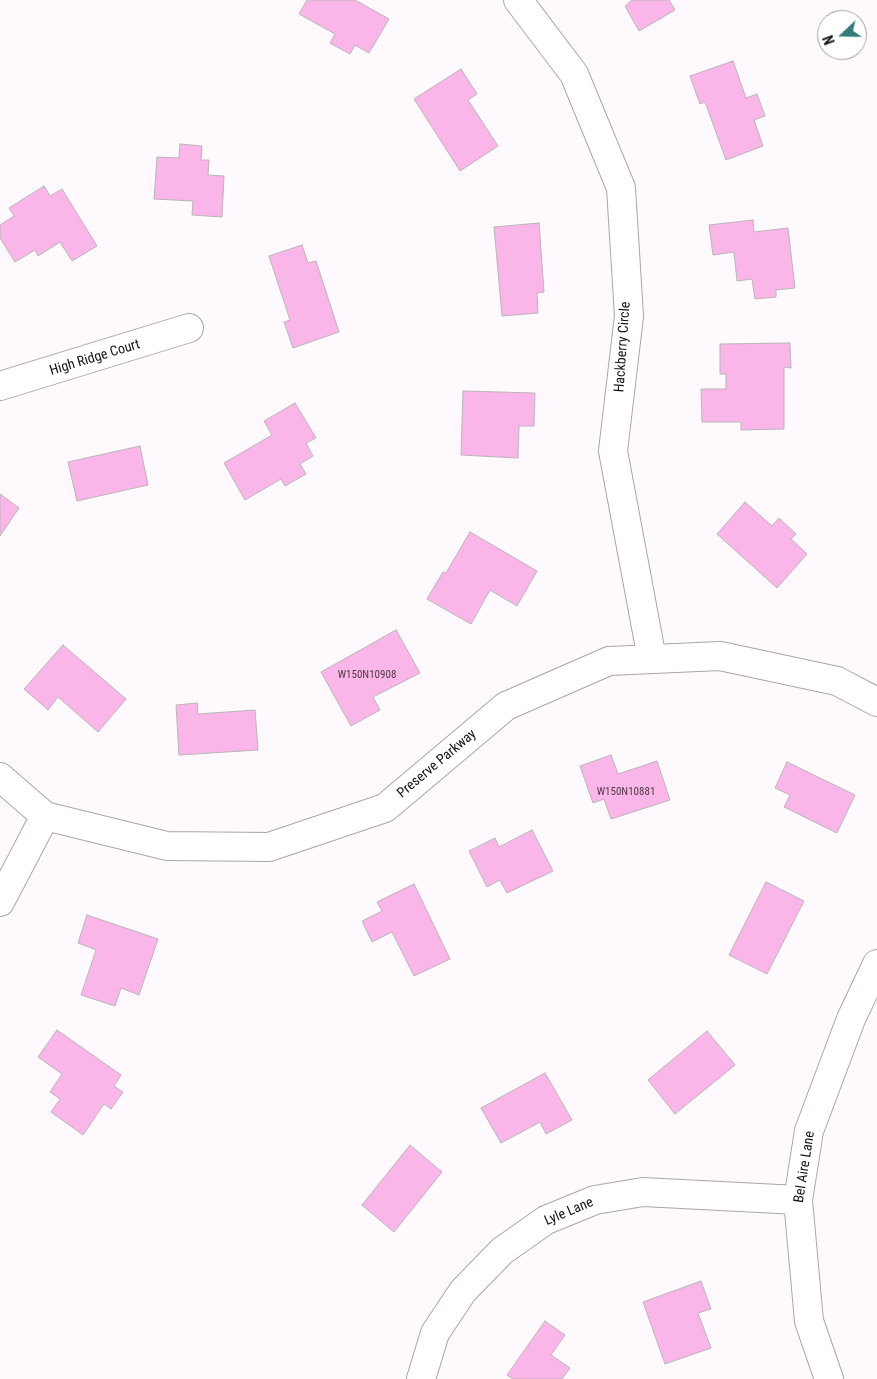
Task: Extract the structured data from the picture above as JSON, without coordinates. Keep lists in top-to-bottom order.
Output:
{
  "streets": {
    "street": [
      "Hackberry Circle",
      "High Ridge Court",
      "Preserve Parkway",
      "Bel Aire Lane",
      "Lyle Lane"
    ]
  },
  "crossings": [
    ["Hackberry Circle", "Preserve Parkway"],
    ["Bel Aire Lane", "Lyle Lane"]
  ],
  "house_numbers": ["W150N10908", "W150N10881"],
  "north": "left"
}
